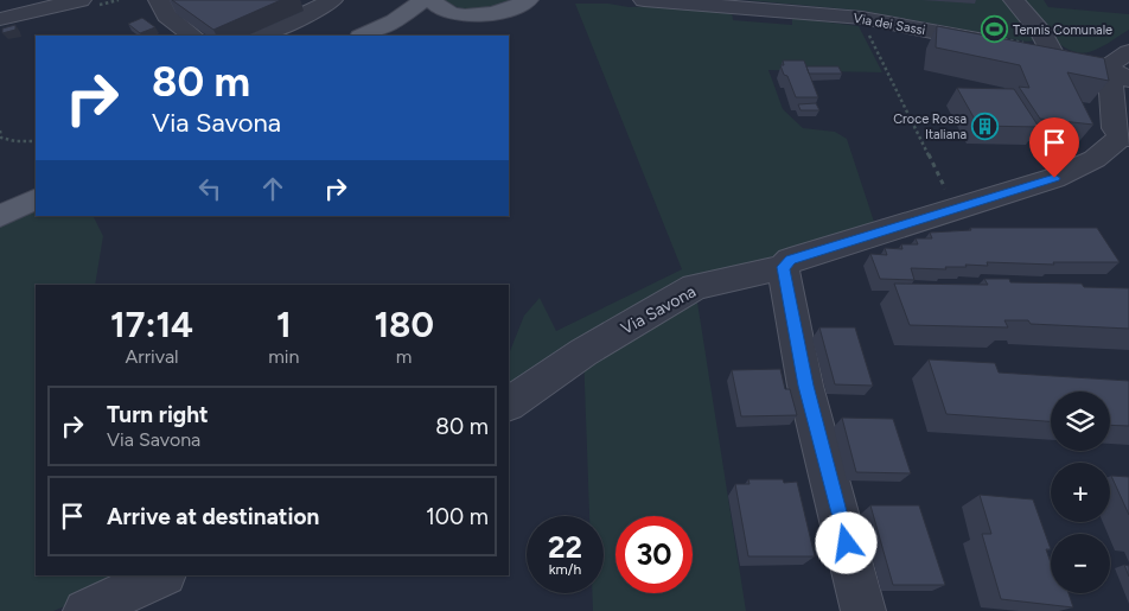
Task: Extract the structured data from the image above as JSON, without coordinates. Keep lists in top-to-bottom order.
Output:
{
  "streets": {
    "street": ["Via dei Sassi", "Via Savona"]
  },
  "places": {
    "sports": ["Tennis Comunale"],
    "building": ["Croce Rossa Italiana"]
  },
  "page": {
    "turn": ["80 m", "Via Savona"],
    "eta": [
      "17:14",
      "Arrival",
      "1",
      "min",
      "180",
      "m"
    ],
    "list": [
      {
        "name": "Turn right",
        "note": "Via Savona",
        "value": "80 m"
      },
      {
        "name": "Arrive at destination",
        "value": "100 m"
      }
    ],
    "map_buttons": ["+", "−"],
    "speed": "22 km/h",
    "limit": "30"
  }
}
